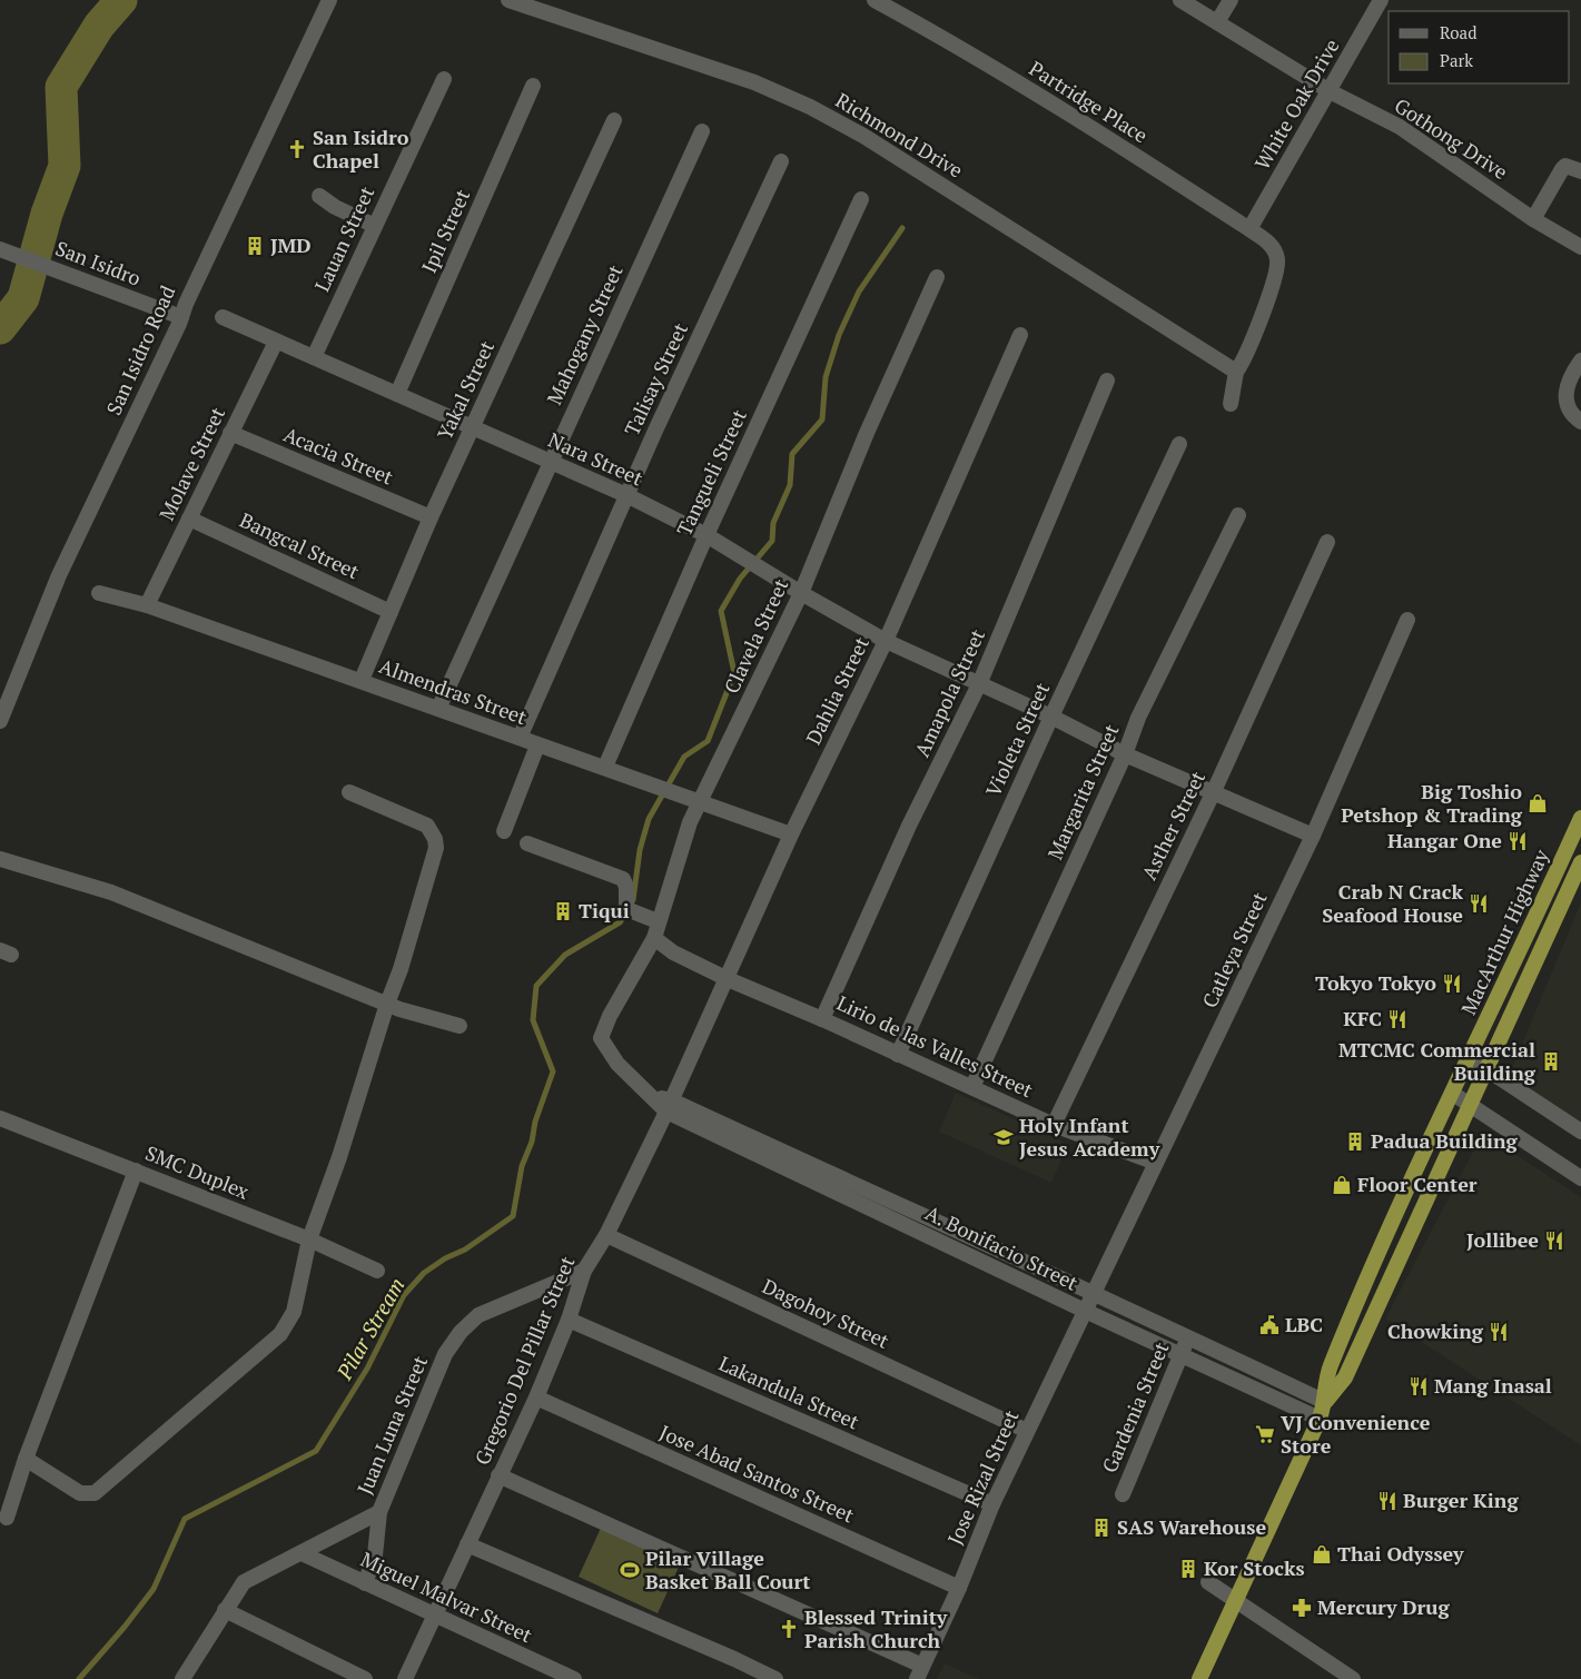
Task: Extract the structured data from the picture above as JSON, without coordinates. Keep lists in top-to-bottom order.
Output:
{
  "streets": {
    "highway": ["MacArthur Highway"],
    "street": [
      "Partridge Place",
      "White Oak Drive",
      "Richmond Drive",
      "Gothong Drive",
      "Ipil Street",
      "Lauan Street",
      "San Isidro",
      "Mahogany Street",
      "San Isidro Road",
      "Talisay Street",
      "Yakal Street",
      "Acacia Street",
      "Nara Street",
      "Molave Street",
      "Tangueli Street",
      "Bangcal Street",
      "Clavela Street",
      "Dahlia Street",
      "Almendras Street",
      "Amapola Street",
      "Violeta Street",
      "Margarita Street",
      "Asther Street",
      "Catleya Street",
      "Lirio de las Valles Street",
      "SMC Duplex",
      "A. Bonifacio Street",
      "Dagohoy Street",
      "Gregorio Del Pillar Street",
      "Lakandula Street",
      "Gardenia Street",
      "Juan Luna Street",
      "Jose Abad Santos Street",
      "Jose Rizal Street",
      "Miguel Malvar Street"
    ]
  },
  "crossings": [
    ["Partridge Place", "White Oak Drive"],
    ["Partridge Place", "Richmond Drive"],
    ["White Oak Drive", "Gothong Drive"],
    ["Ipil Street", "Nara Street"],
    ["Lauan Street", "Nara Street"],
    ["San Isidro", "San Isidro Road"],
    ["Mahogany Street", "Nara Street"],
    ["Mahogany Street", "Almendras Street"],
    ["Talisay Street", "Nara Street"],
    ["Talisay Street", "Almendras Street"],
    ["Yakal Street", "Acacia Street"],
    ["Yakal Street", "Nara Street"],
    ["Yakal Street", "Bangcal Street"],
    ["Yakal Street", "Almendras Street"],
    ["Acacia Street", "Molave Street"],
    ["Nara Street", "Molave Street"],
    ["Nara Street", "Tangueli Street"],
    ["Nara Street", "Clavela Street"],
    ["Nara Street", "Dahlia Street"],
    ["Nara Street", "Amapola Street"],
    ["Nara Street", "Violeta Street"],
    ["Nara Street", "Margarita Street"],
    ["Nara Street", "Asther Street"],
    ["Nara Street", "Catleya Street"],
    ["Molave Street", "Bangcal Street"],
    ["Molave Street", "Almendras Street"],
    ["Tangueli Street", "Almendras Street"],
    ["Clavela Street", "Almendras Street"],
    ["Clavela Street", "A. Bonifacio Street"],
    ["Clavela Street", "Gregorio Del Pillar Street"],
    ["Dahlia Street", "Almendras Street"],
    ["Dahlia Street", "Lirio de las Valles Street"],
    ["Dahlia Street", "Gregorio Del Pillar Street"],
    ["Amapola Street", "Lirio de las Valles Street"],
    ["Violeta Street", "Lirio de las Valles Street"],
    ["Margarita Street", "Lirio de las Valles Street"],
    ["Asther Street", "Lirio de las Valles Street"],
    ["MacArthur Highway", "A. Bonifacio Street"],
    ["Catleya Street", "Lirio de las Valles Street"],
    ["Catleya Street", "A. Bonifacio Street"],
    ["Catleya Street", "Jose Rizal Street"],
    ["A. Bonifacio Street", "Gregorio Del Pillar Street"],
    ["A. Bonifacio Street", "Gardenia Street"],
    ["A. Bonifacio Street", "Jose Rizal Street"],
    ["Dagohoy Street", "Gregorio Del Pillar Street"],
    ["Dagohoy Street", "Jose Rizal Street"],
    ["Gregorio Del Pillar Street", "Lakandula Street"],
    ["Gregorio Del Pillar Street", "Juan Luna Street"],
    ["Gregorio Del Pillar Street", "Jose Abad Santos Street"],
    ["Gregorio Del Pillar Street", "Miguel Malvar Street"],
    ["Lakandula Street", "Jose Rizal Street"],
    ["Juan Luna Street", "Miguel Malvar Street"],
    ["Jose Abad Santos Street", "Jose Rizal Street"]
  ],
  "water": ["Pilar Stream"],
  "places": {
    "church": ["San Isidro Chapel", "Blessed Trinity Parish Church"],
    "building": [
      "JMD",
      "Tiqui",
      "MTCMC Commercial Building",
      "Padua Building",
      "SAS Warehouse",
      "Kor Stocks"
    ],
    "shop": ["Big Toshio Petshop & Trading", "Floor Center", "Thai Odyssey"],
    "restaurant": [
      "Hangar One",
      "Crab N Crack Seafood House",
      "Tokyo Tokyo",
      "KFC",
      "Jollibee",
      "Chowking",
      "Mang Inasal",
      "Burger King"
    ],
    "school or university": ["Holy Infant Jesus Academy"],
    "public building": ["LBC"],
    "supermarket": ["VJ Convenience Store"],
    "sports": ["Pilar Village Basket Ball Court"],
    "pharmacy": ["Mercury Drug"]
  },
  "legend": ["Road", "Park"]
}
